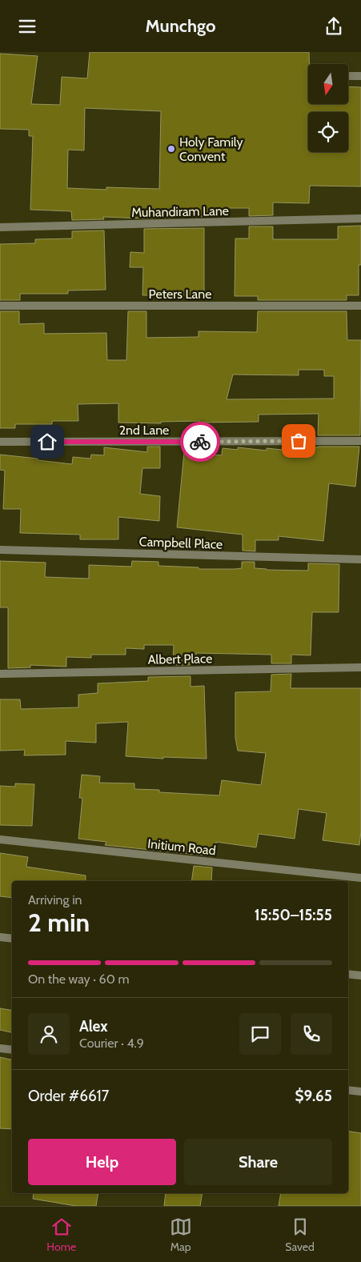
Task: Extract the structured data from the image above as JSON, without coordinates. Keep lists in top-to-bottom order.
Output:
{
  "streets": {
    "street": [
      "Muhandiram Lane",
      "Peters Lane",
      "2nd Lane",
      "Campbell Place",
      "Albert Place",
      "Initium Road"
    ]
  },
  "places": ["Holy Family Convent"],
  "north": "bottom",
  "page": {
    "header": "Munchgo",
    "heading": ["2 min", "Arriving in", "15:50–15:55"],
    "panel": [
      "Alex",
      "Courier · 4.9",
      "Order #6617",
      "$9.65"
    ],
    "bar": "On the way · 60 m",
    "buttons": ["Help", "Share"],
    "tabs": ["Home", "Map", "Saved"]
  }
}
